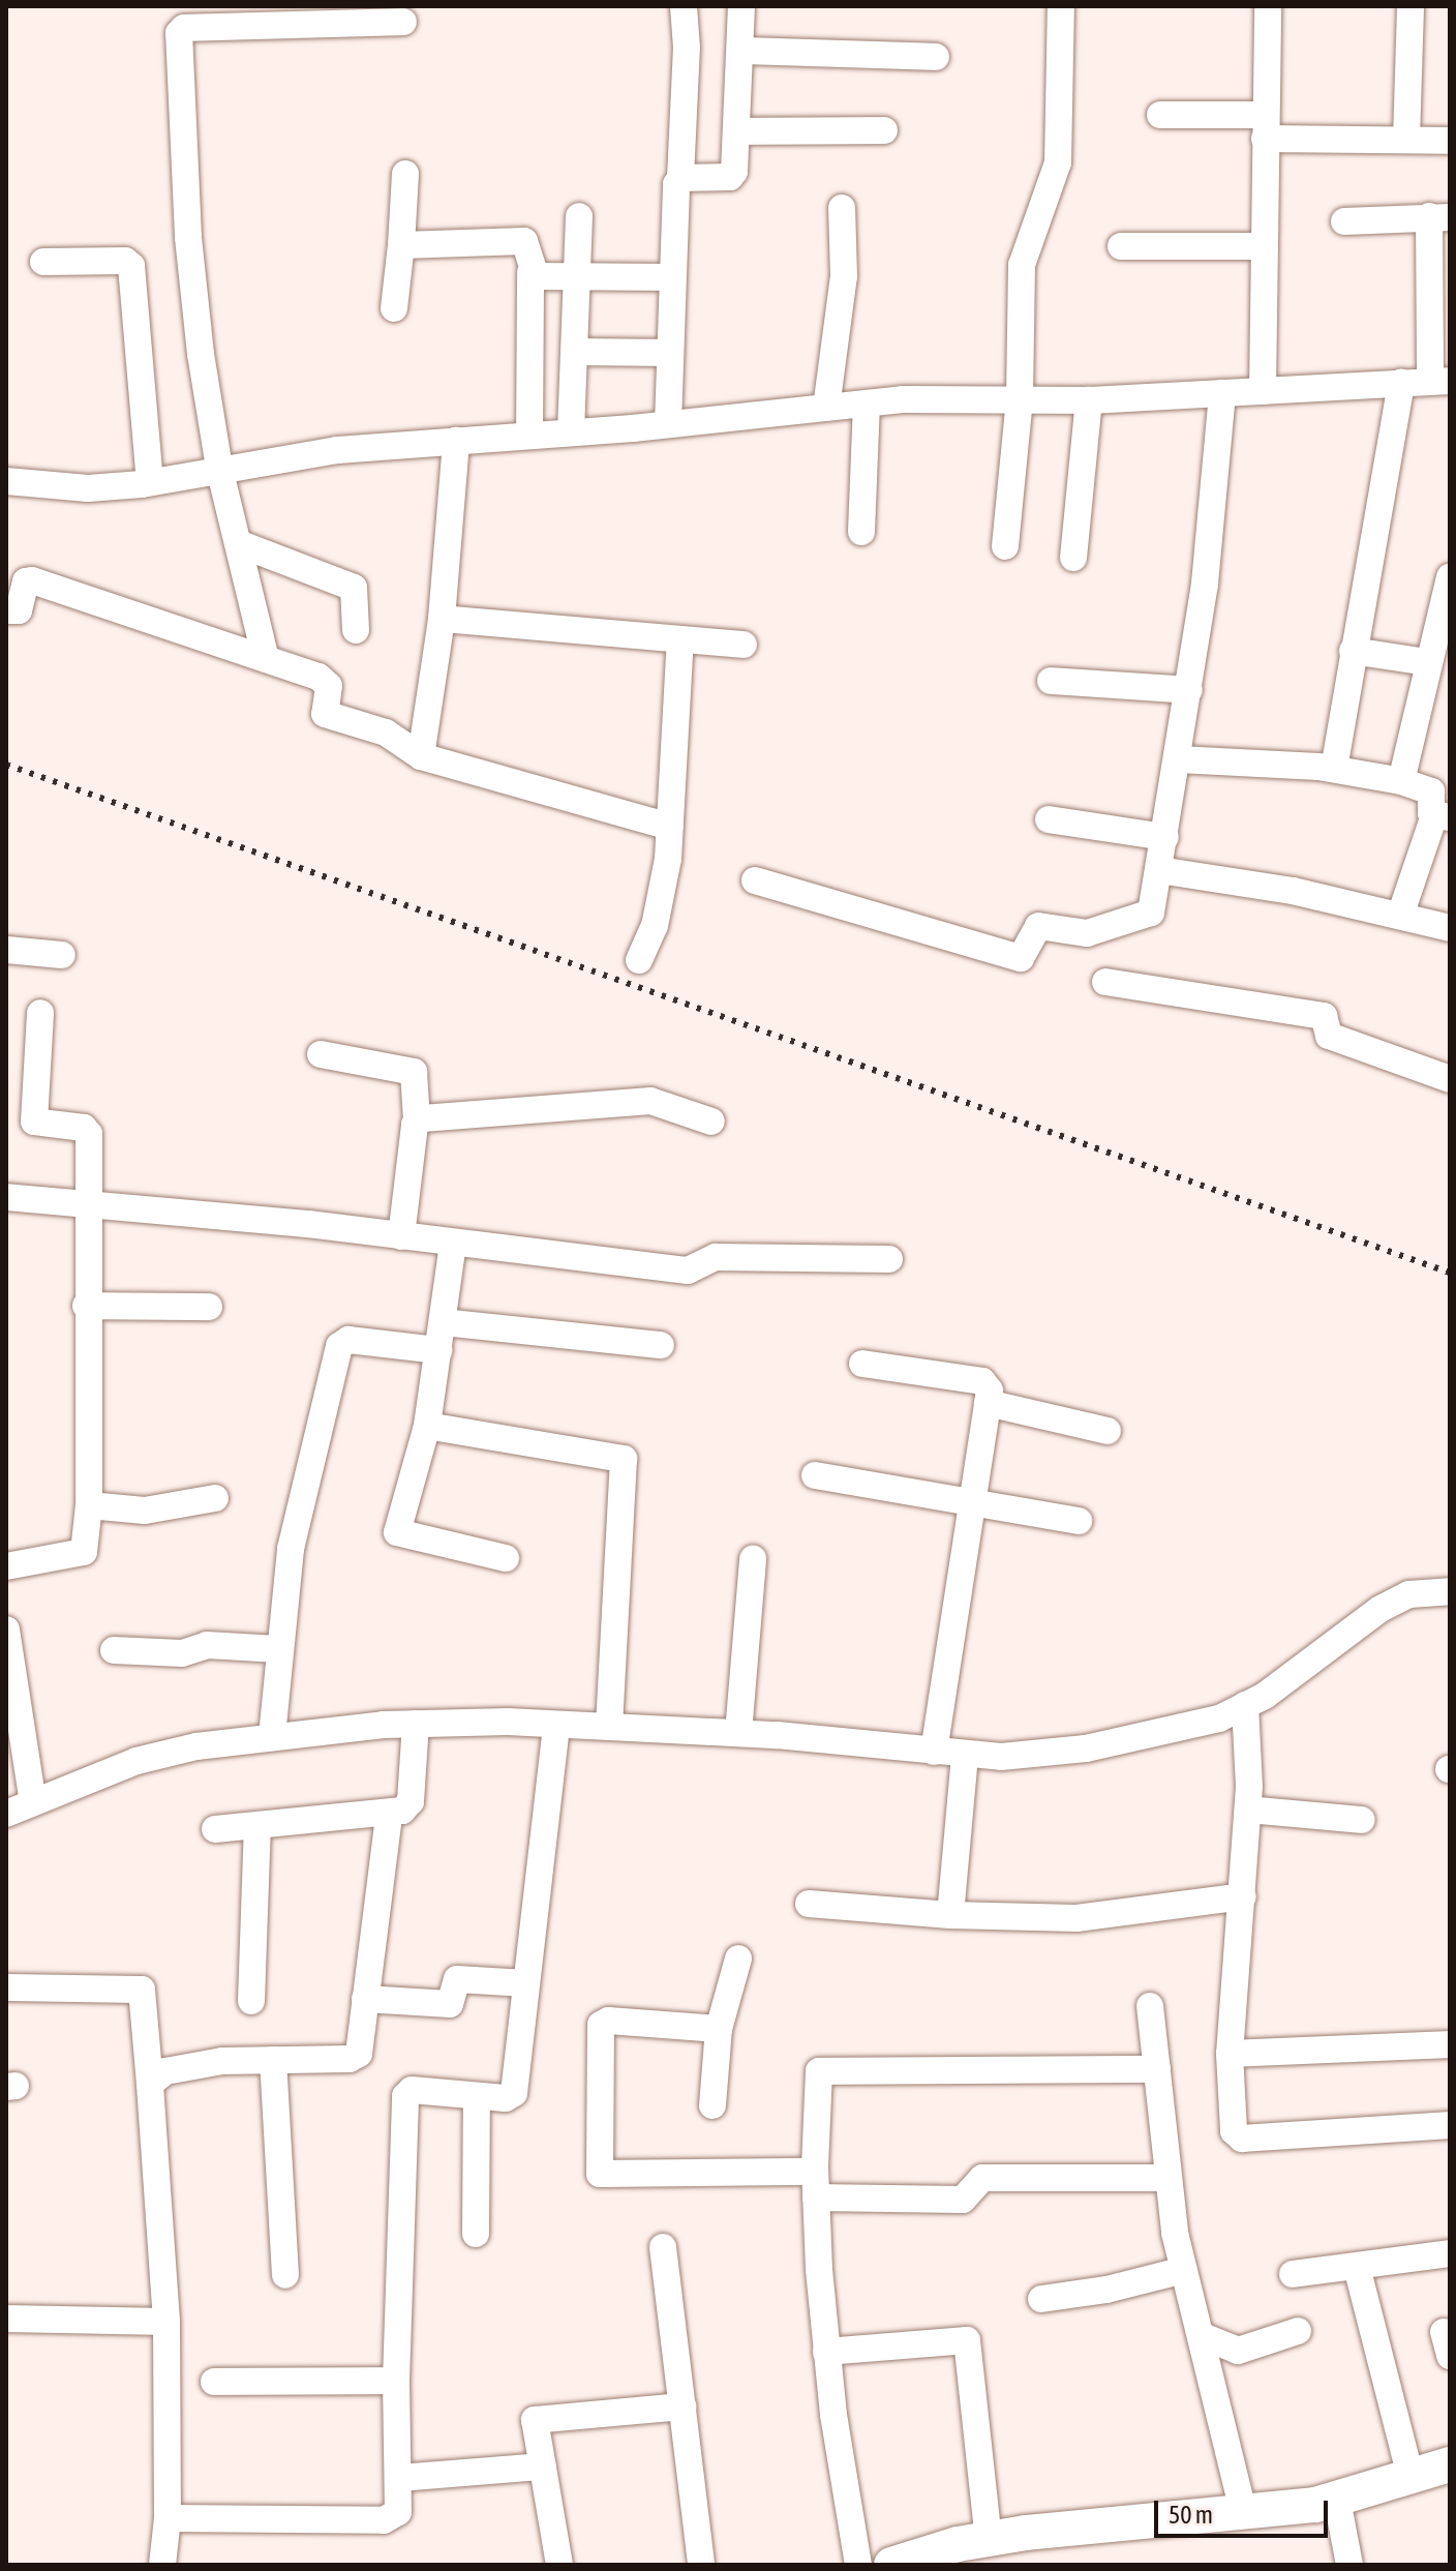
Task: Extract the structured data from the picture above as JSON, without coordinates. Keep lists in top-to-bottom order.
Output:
{
  "scale_bar": "50 m"
}
